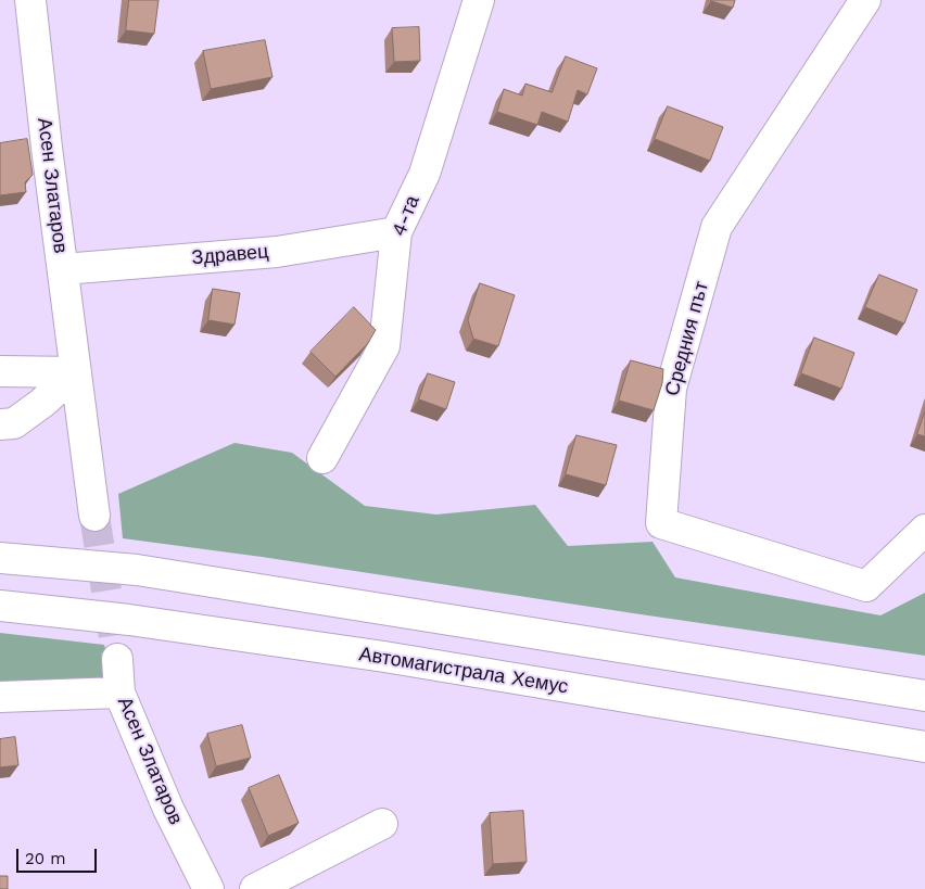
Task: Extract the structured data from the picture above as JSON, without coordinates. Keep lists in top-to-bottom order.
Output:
{
  "streets": {
    "main road": [
      "Асен Златаров",
      "4-та",
      "Здравец",
      "Средния път",
      "Автомагистрала Хемус"
    ]
  },
  "crossings": [
    ["Асен Златаров", "Здравец"],
    ["4-та", "Здравец"]
  ],
  "scale_bar": "20 m"
}
